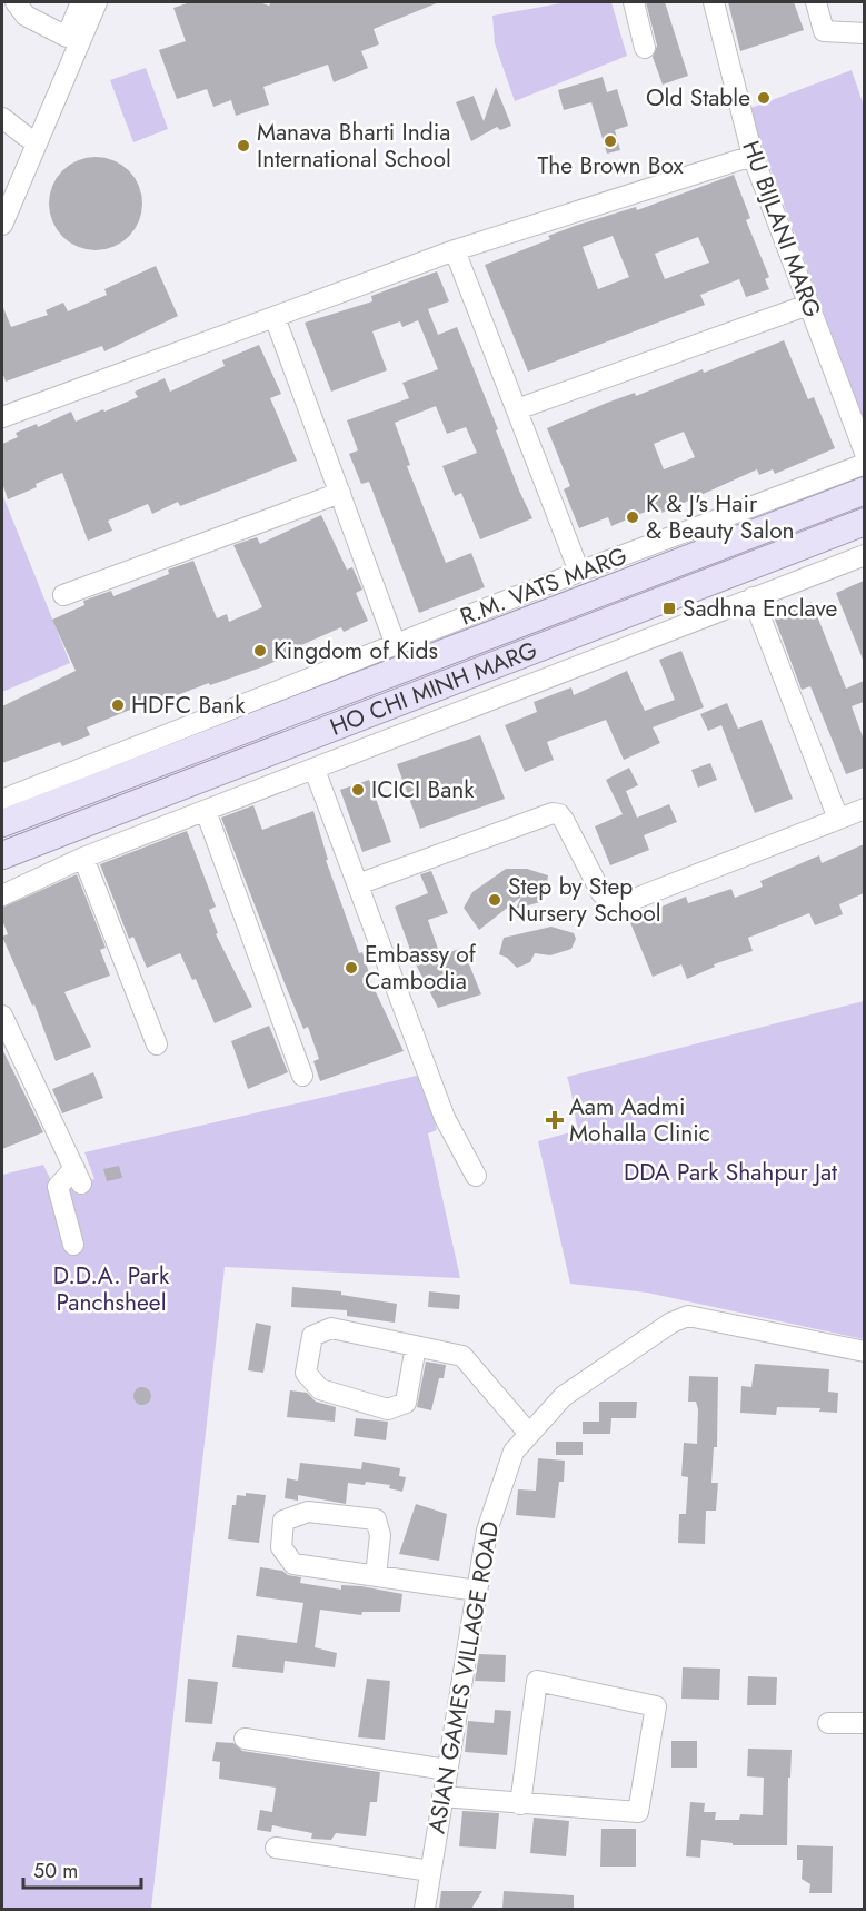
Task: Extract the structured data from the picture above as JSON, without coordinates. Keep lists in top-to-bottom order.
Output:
{
  "streets": {
    "main road": ["HO CHI MINH MARG"],
    "street": ["HU BIJLANI MARG", "R.M. VATS MARG", "ASIAN GAMES VILLAGE ROAD"]
  },
  "parks": ["DDA Park Shahpur Jat", "D.D.A. Park Panchsheel"],
  "places": {
    "other": [
      "Old Stable",
      "The Brown Box",
      "Manava Bharti India International School",
      "K & J's Hair & Beauty Salon",
      "Kingdom of Kids",
      "HDFC Bank",
      "ICICI Bank",
      "Step by Step Nursery School",
      "Embassy of Cambodia"
    ],
    "transit": ["Sadhna Enclave"],
    "health": ["Aam Aadmi Mohalla Clinic"]
  },
  "scale_bar": "50 m"
}
